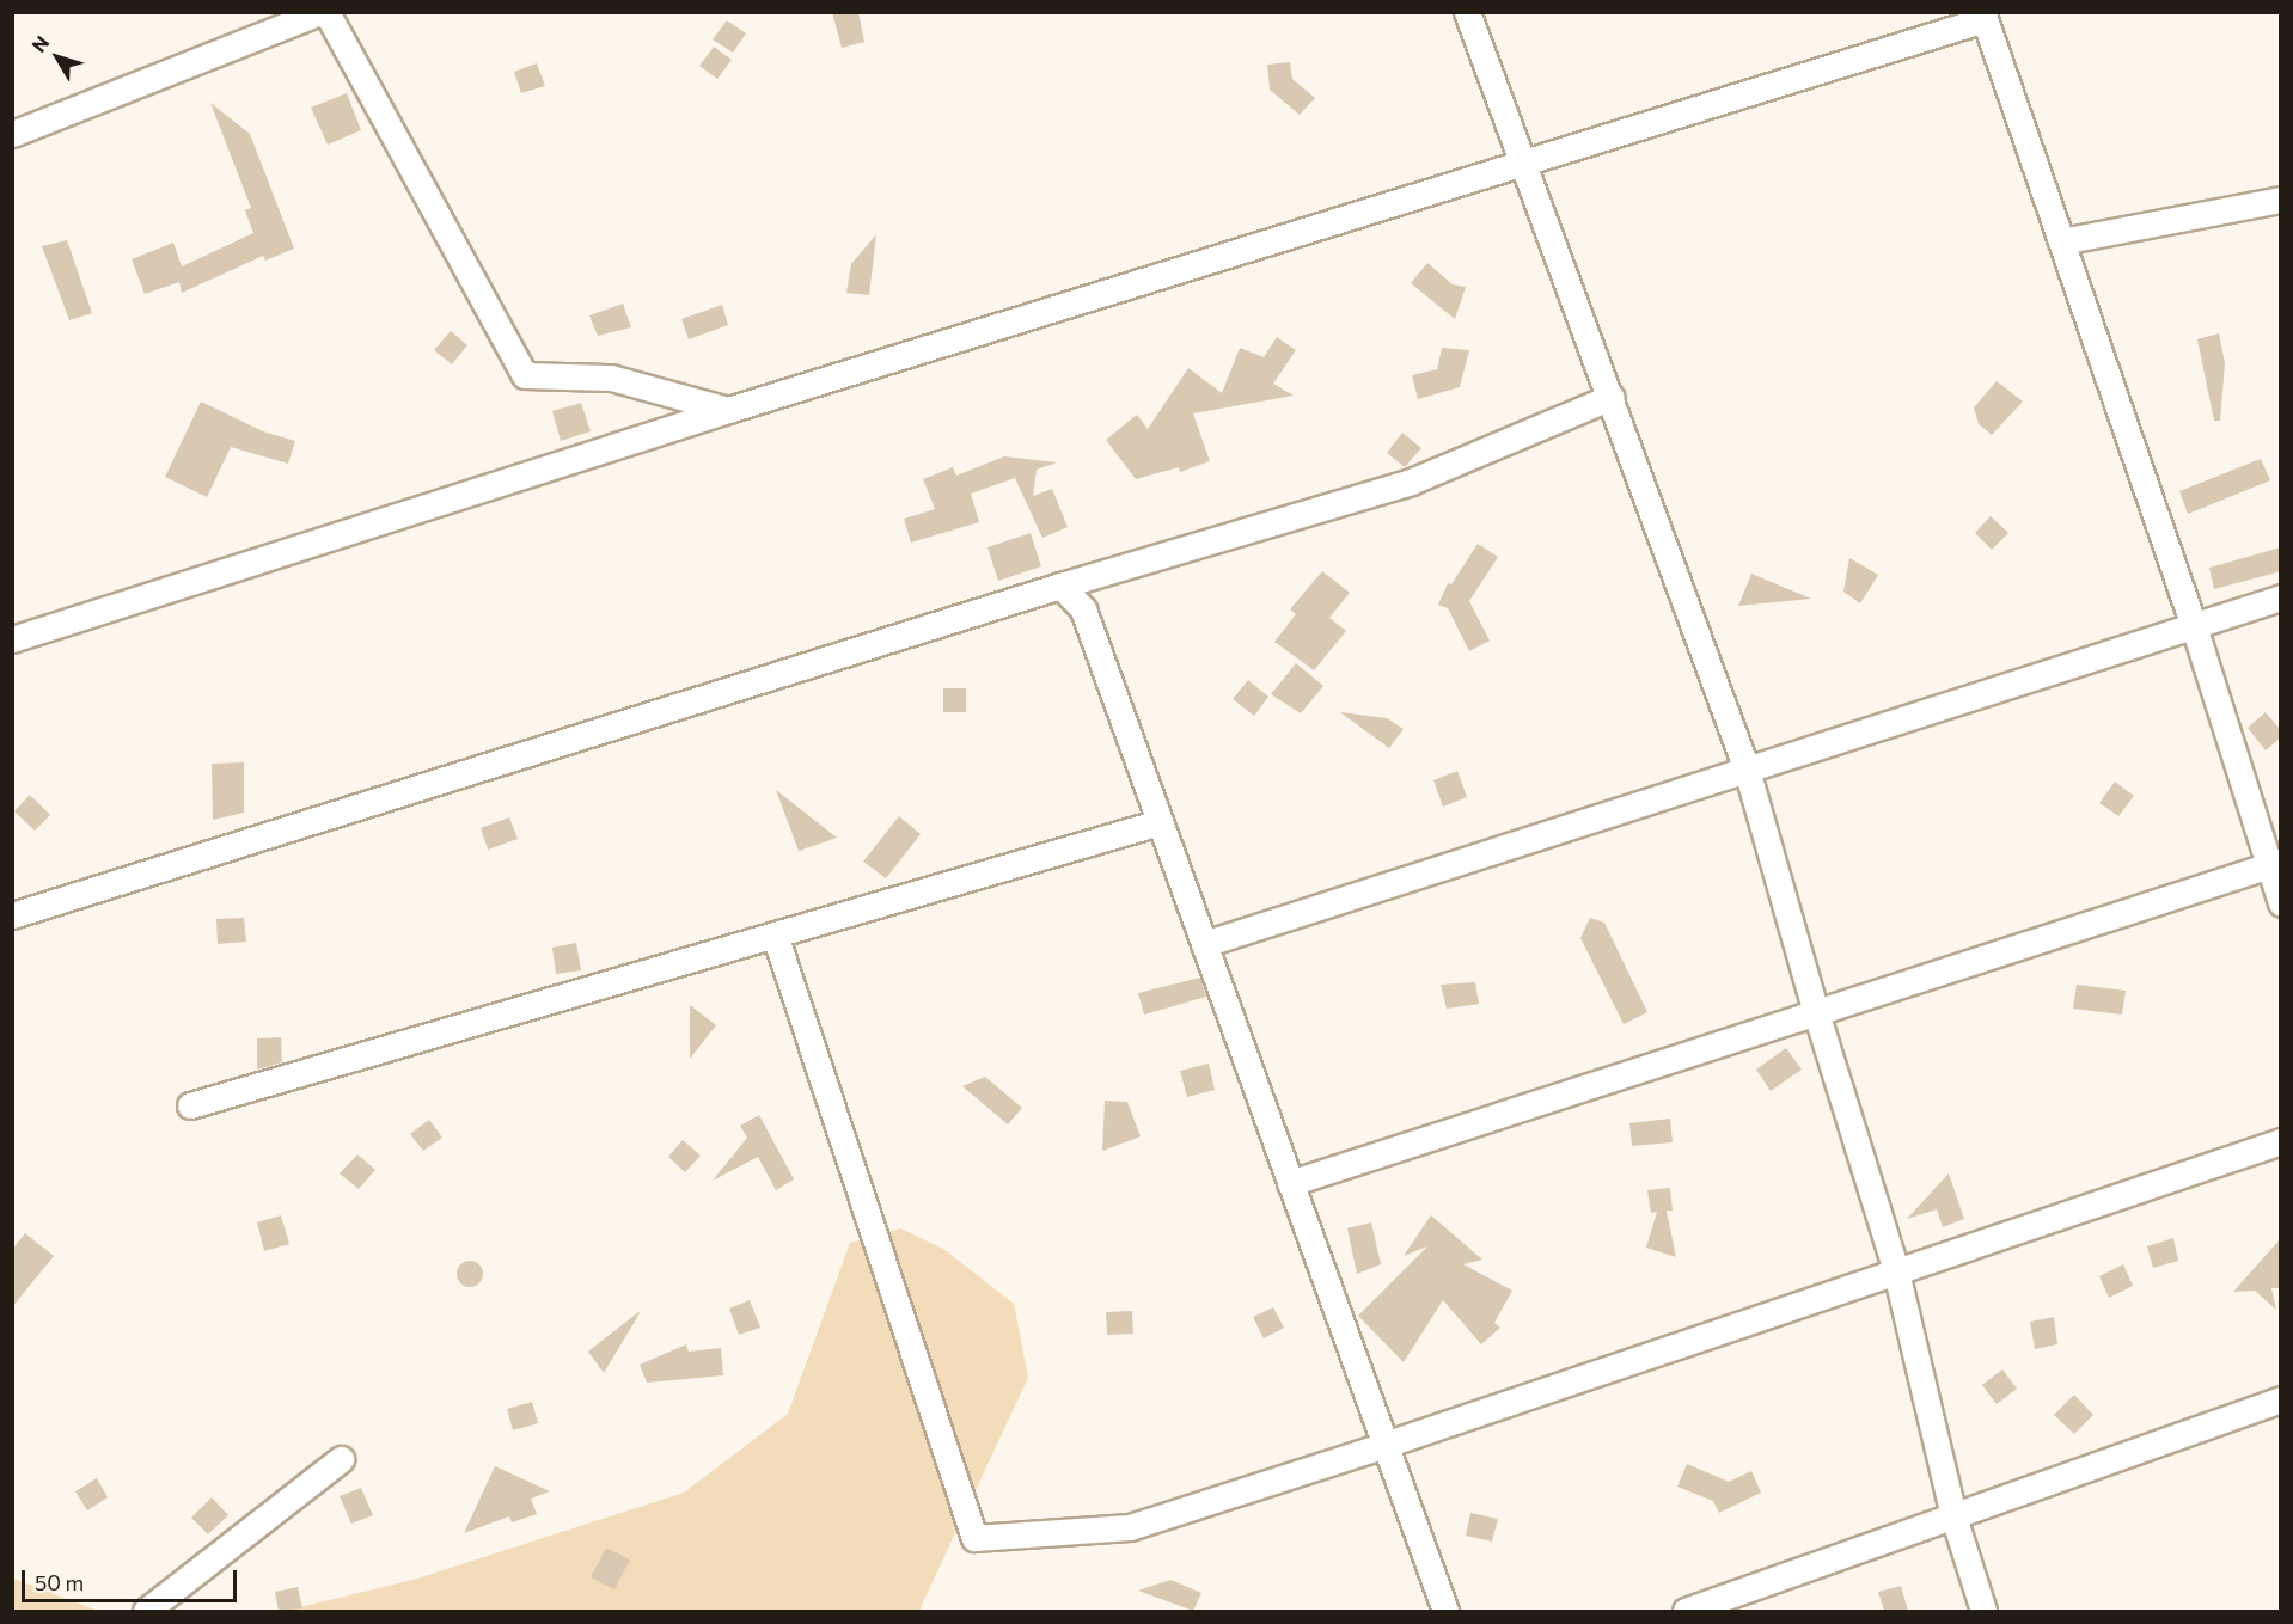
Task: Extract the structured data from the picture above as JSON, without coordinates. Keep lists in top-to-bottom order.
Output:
{
  "scale_bar": "50 m",
  "north": "top left"
}
